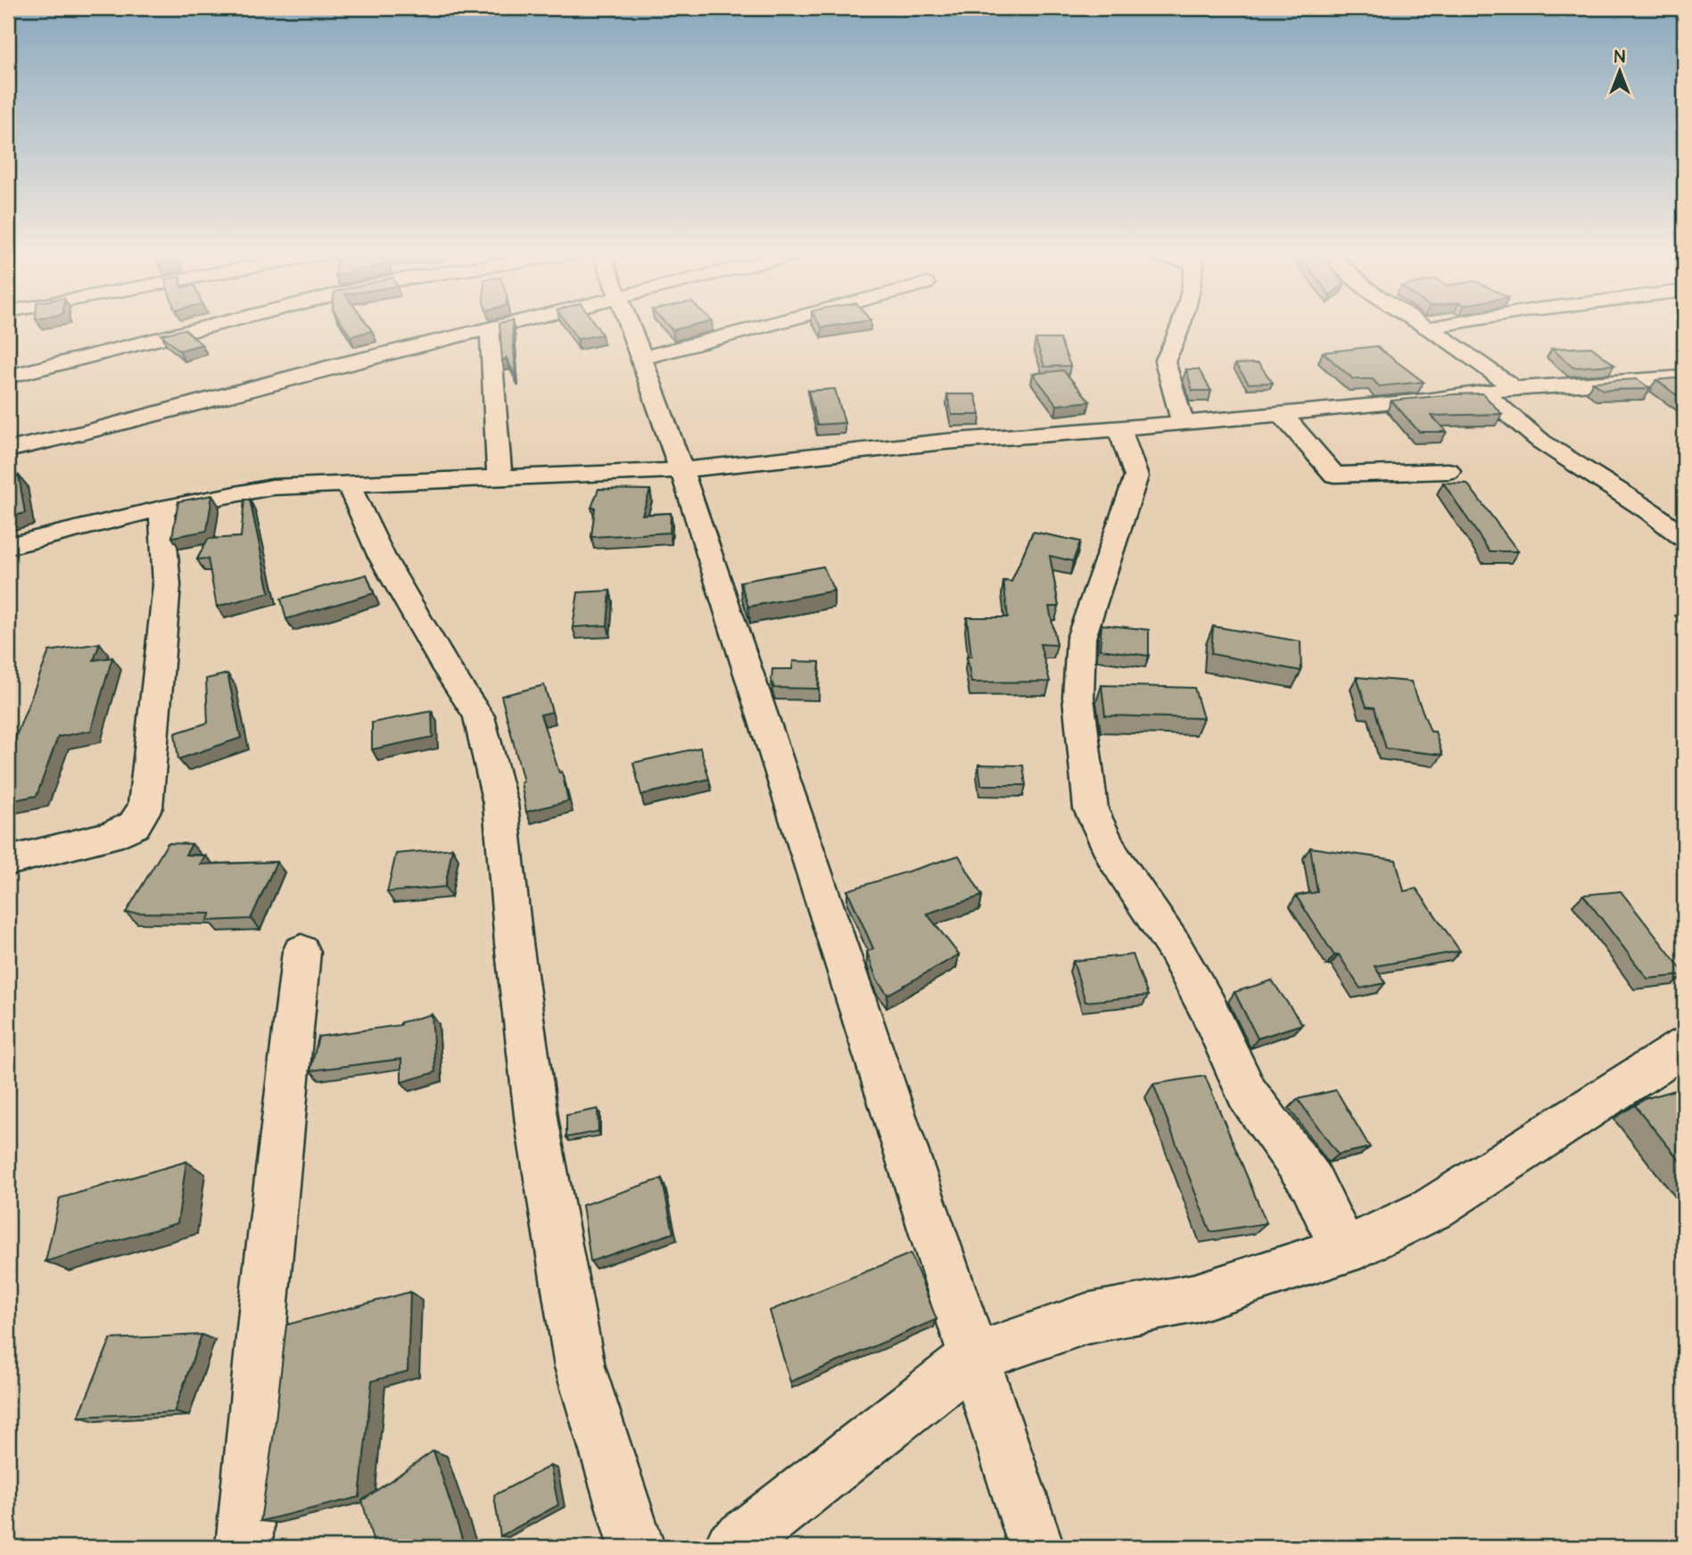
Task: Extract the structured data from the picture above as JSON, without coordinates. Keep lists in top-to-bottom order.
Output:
{
  "north": "top"
}
